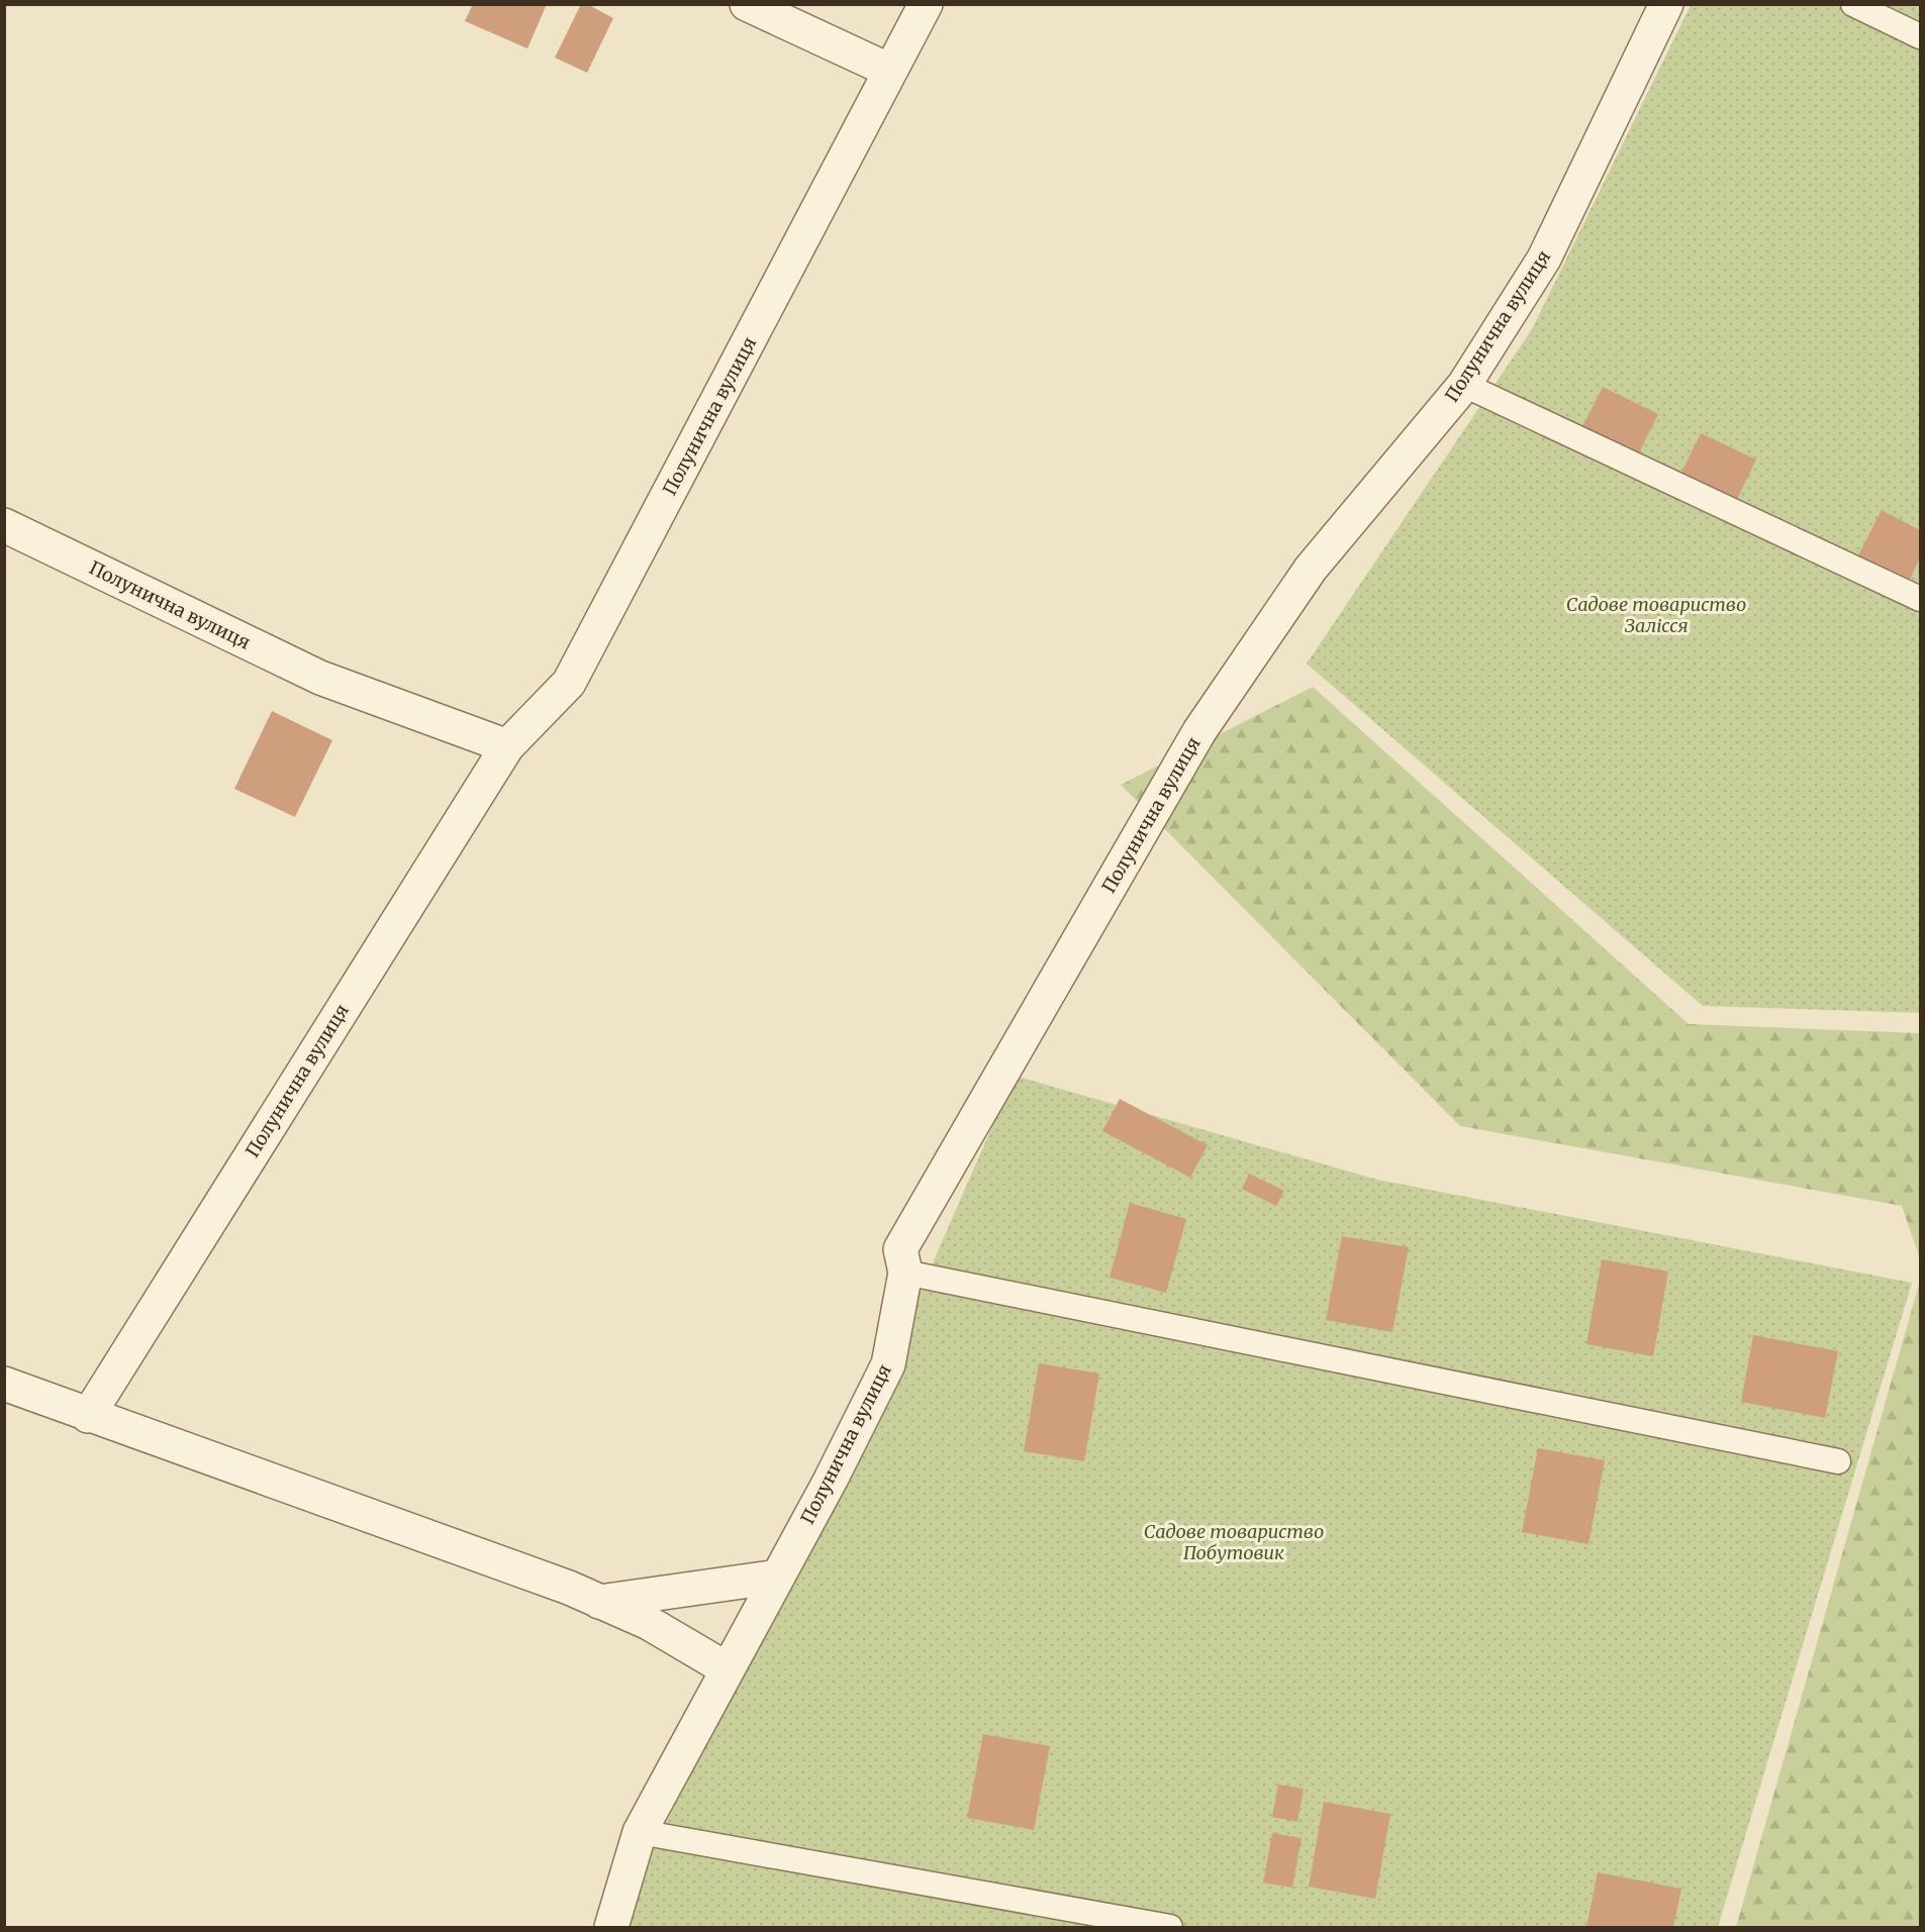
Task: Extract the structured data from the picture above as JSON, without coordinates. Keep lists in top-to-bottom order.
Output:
{
  "streets": {
    "street": ["Полунична вулиця"]
  },
  "parks": ["Садове товариство Залісся", "Садове товариство Побутовик"]
}
